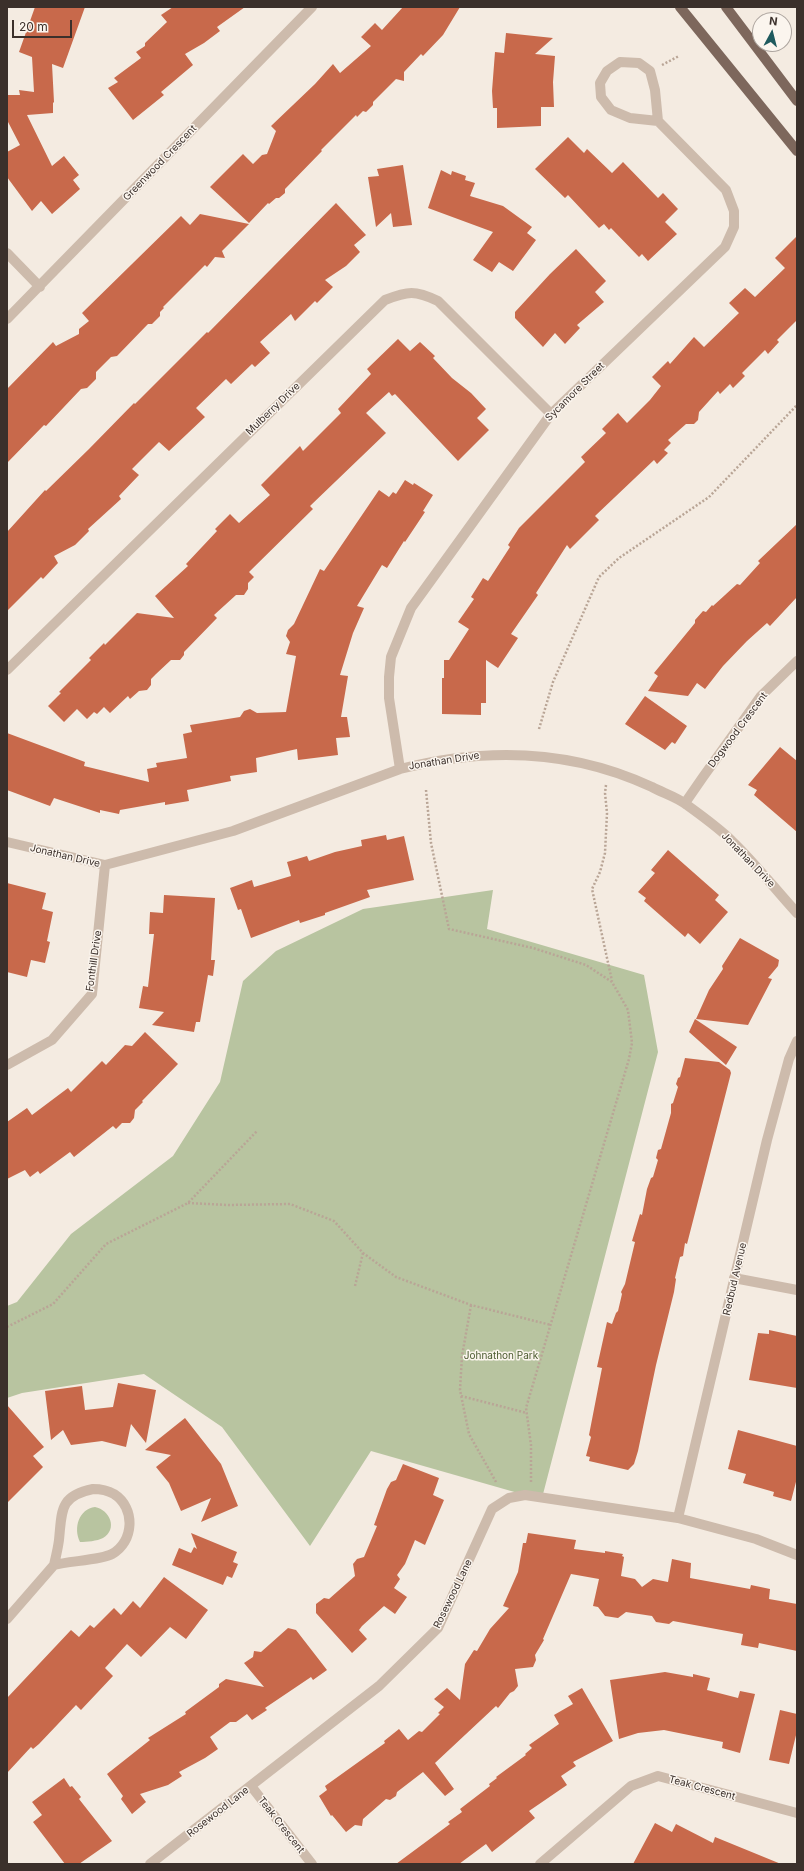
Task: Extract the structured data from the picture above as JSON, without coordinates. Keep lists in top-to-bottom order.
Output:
{
  "streets": {
    "street": [
      "Greenwood Crescent",
      "Sycamore Street",
      "Mulberry Drive",
      "Dogwood Crescent",
      "Jonathan Drive",
      "Fonthill Drive",
      "Redbud Avenue",
      "Rosewood Lane",
      "Teak Crescent"
    ]
  },
  "crossings": [
    ["Sycamore Street", "Mulberry Drive"],
    ["Sycamore Street", "Jonathan Drive"],
    ["Dogwood Crescent", "Jonathan Drive"],
    ["Jonathan Drive", "Fonthill Drive"],
    ["Redbud Avenue", "Rosewood Lane"],
    ["Rosewood Lane", "Teak Crescent"]
  ],
  "parks": ["Johnathon Park"],
  "scale_bar": "20 m",
  "north": "top"
}
